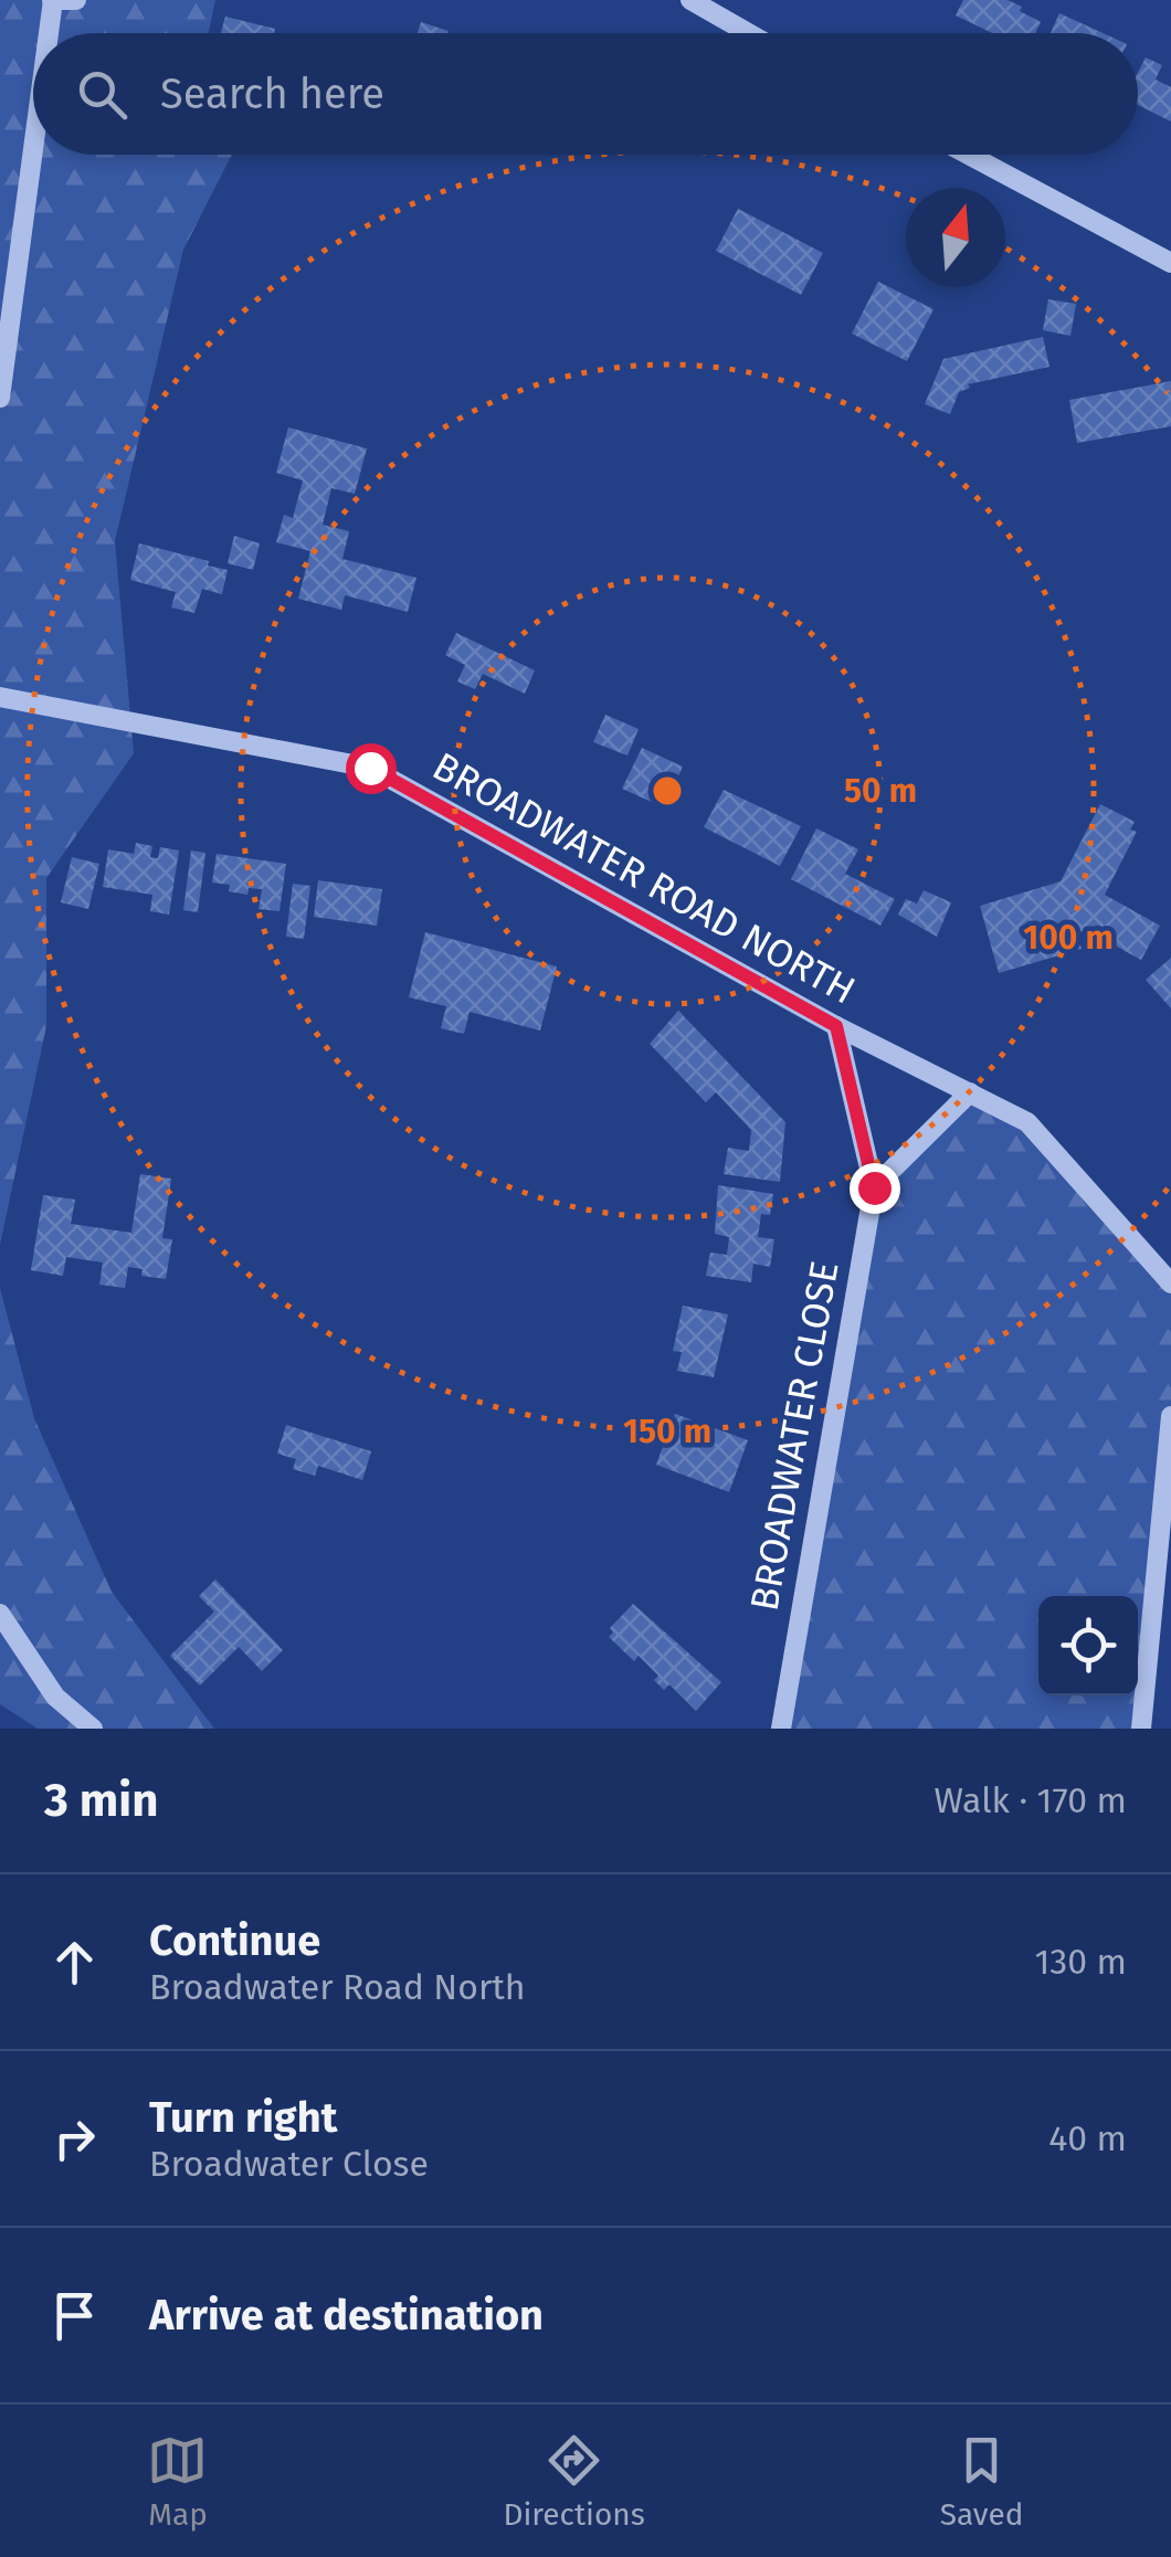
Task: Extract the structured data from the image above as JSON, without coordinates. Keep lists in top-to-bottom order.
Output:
{
  "streets": {
    "street": ["BROADWATER ROAD NORTH", "BROADWATER CLOSE"]
  },
  "crossings": [
    ["BROADWATER ROAD NORTH", "BROADWATER CLOSE"]
  ],
  "north": "top",
  "page": {
    "search": "Search here",
    "heading": ["3 min", "Walk · 170 m"],
    "list": [
      ["Continue", "Broadwater Road North", "130 m"],
      ["Turn right", "Broadwater Close", "40 m"],
      "Arrive at destination"
    ],
    "nav": ["Map", "Directions", "Saved"]
  },
  "rings": ["50 m", "100 m", "150 m"]
}
